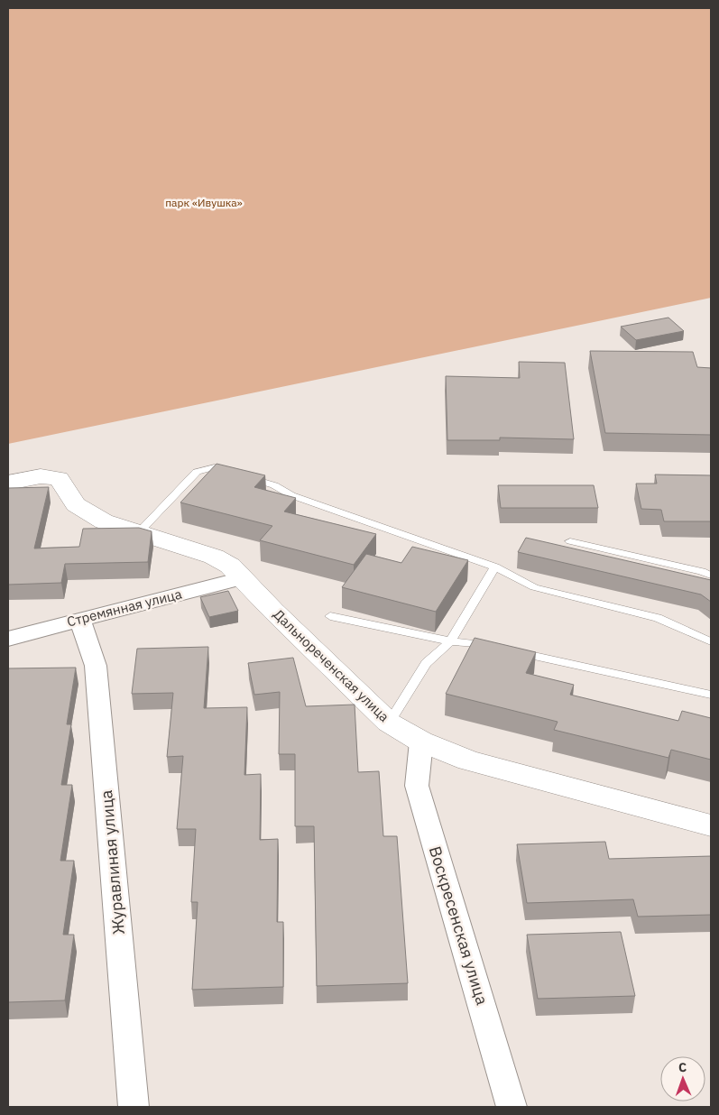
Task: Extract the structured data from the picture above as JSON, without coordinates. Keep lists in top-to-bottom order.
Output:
{
  "streets": {
    "street": [
      "Стремянная улица",
      "Дальнореченская улица",
      "Журавлиная улица",
      "Воскресенская улица"
    ]
  },
  "crossings": [
    ["Стремянная улица", "Дальнореченская улица"],
    ["Стремянная улица", "Журавлиная улица"],
    ["Дальнореченская улица", "Воскресенская улица"]
  ],
  "parks": ["парк «Ивушка»"],
  "north": "top"
}
